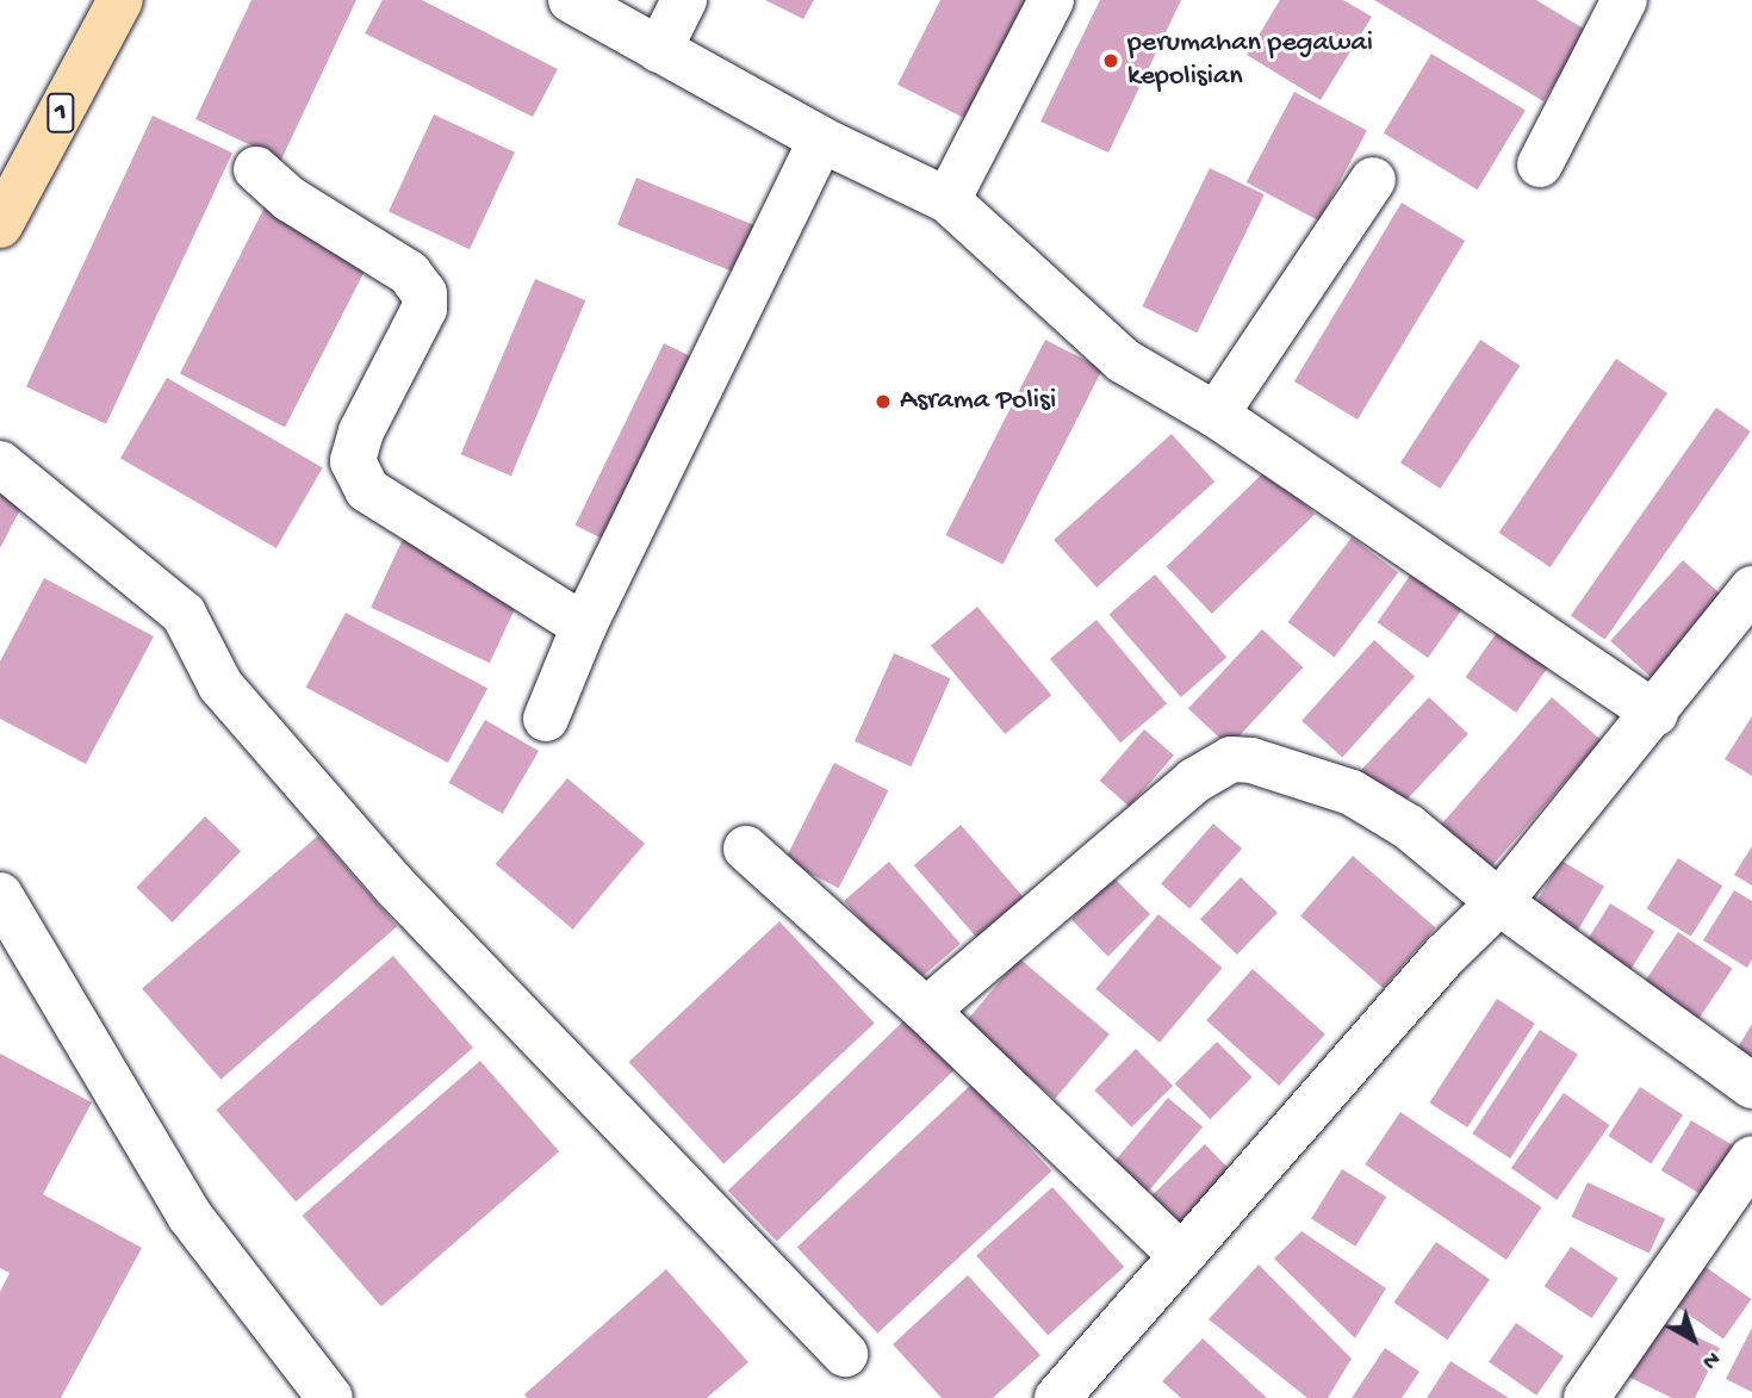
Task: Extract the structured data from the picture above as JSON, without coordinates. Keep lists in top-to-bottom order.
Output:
{
  "streets": {
    "highway": ["1"]
  },
  "places": ["perumahan pegawai kepolisian", "Asrama Polisi"],
  "north": "bottom right"
}
